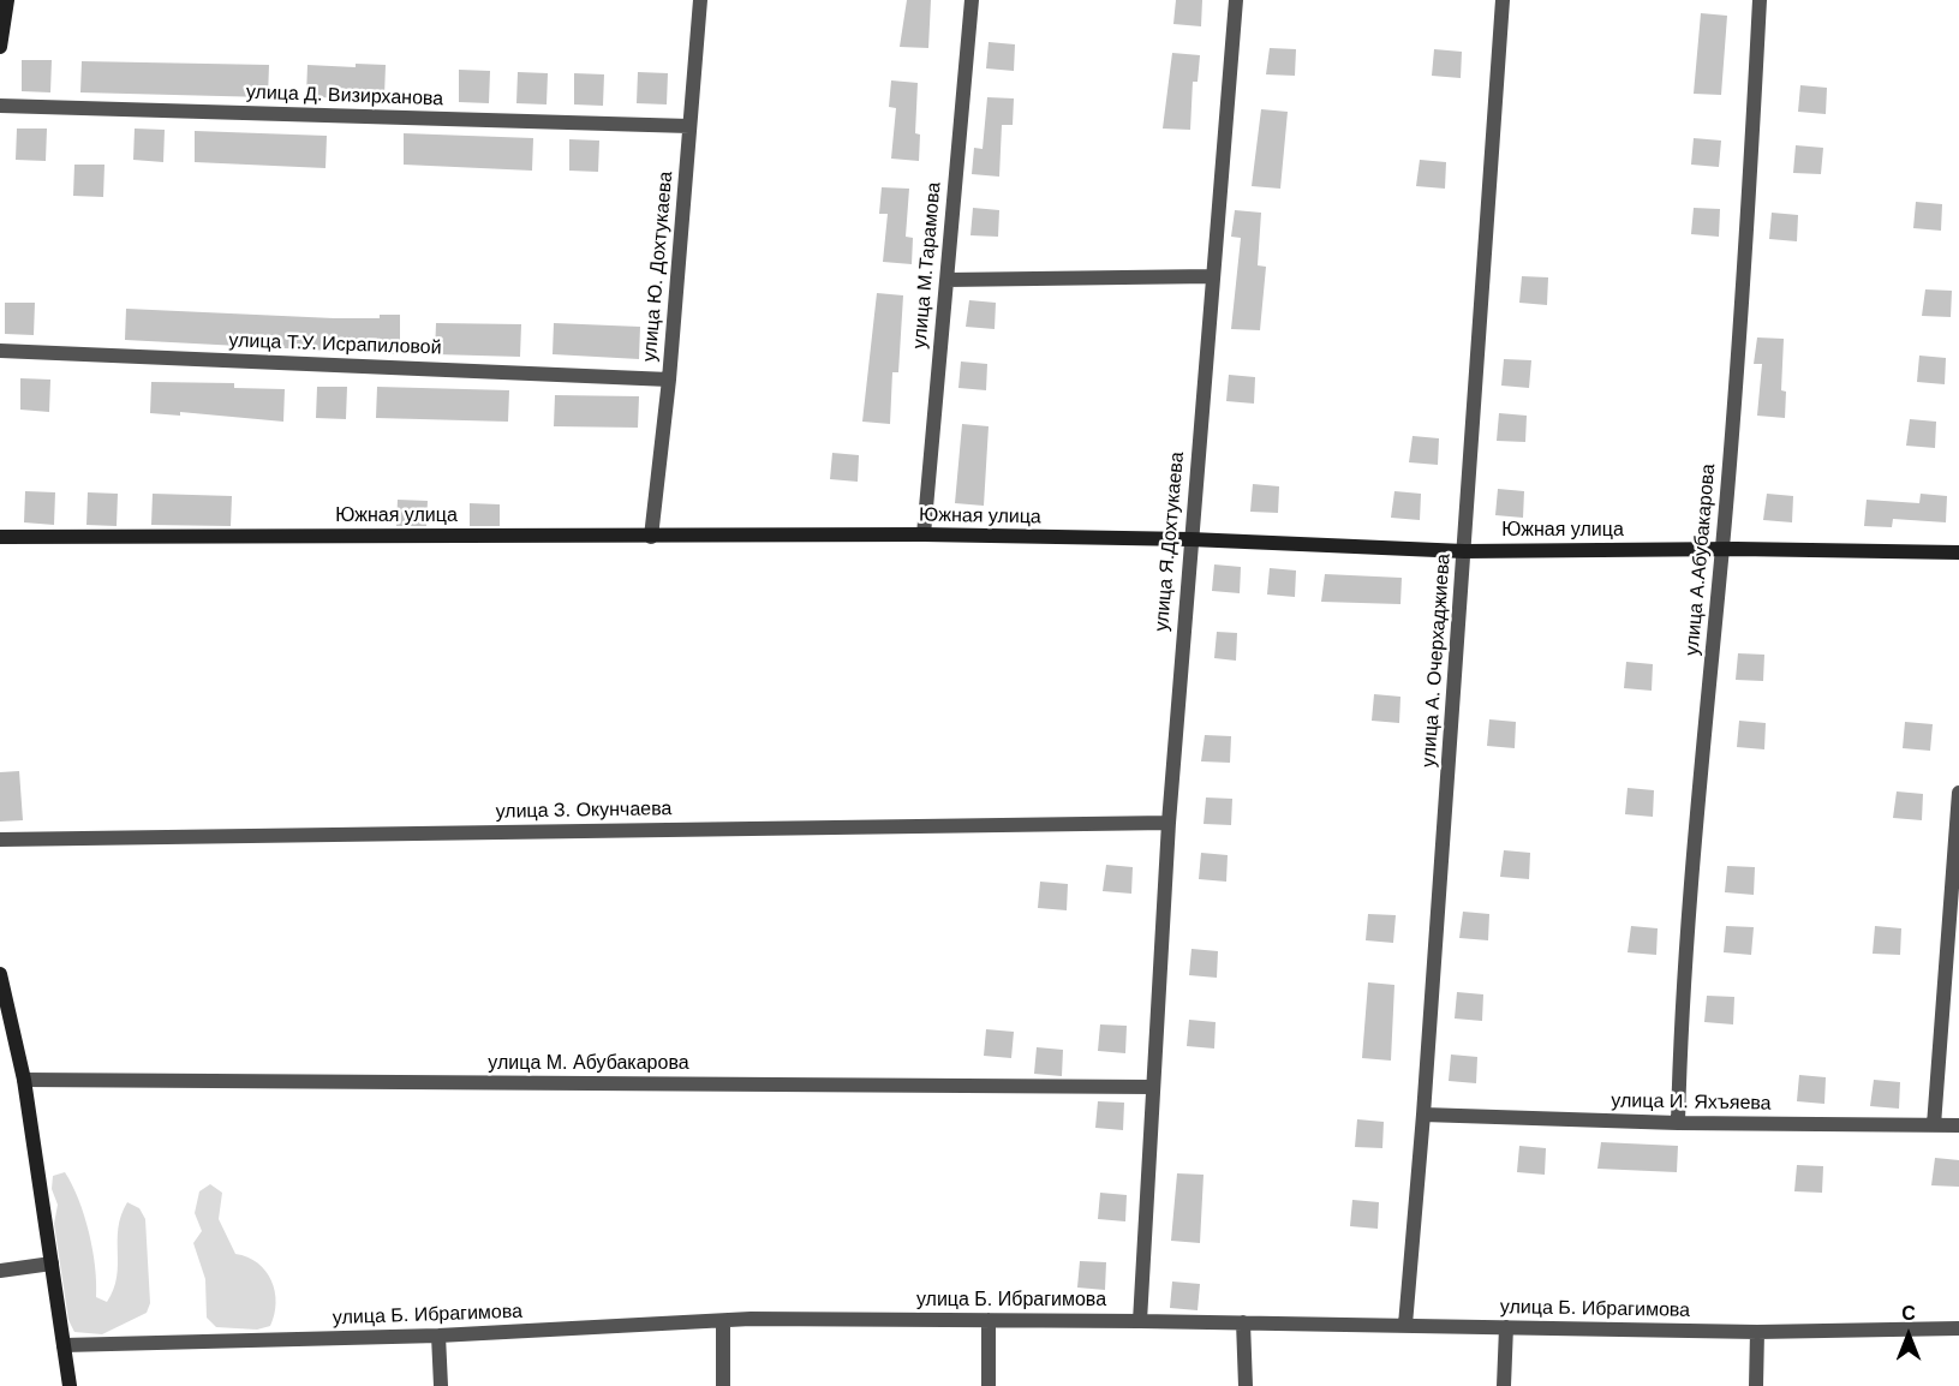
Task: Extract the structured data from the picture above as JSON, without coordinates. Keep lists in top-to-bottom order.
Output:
{
  "streets": {
    "main road": ["Южная улица"],
    "street": [
      "улица Д. Визирханова",
      "улица М.Тарамова",
      "улица Ю. Дохтукаева",
      "улица Т.У. Исрапиловой",
      "улица Я.Дохтукаева",
      "улица А.Абубакарова",
      "улица А. Очерхаджиева",
      "улица З. Окунчаева",
      "улица М. Абубакарова",
      "улица И. Яхъяева",
      "улица Б. Ибрагимова"
    ]
  },
  "crossings": [
    ["улица Д. Визирханова", "улица Ю. Дохтукаева"],
    ["улица М.Тарамова", "Южная улица"],
    ["улица Ю. Дохтукаева", "улица Т.У. Исрапиловой"],
    ["улица Ю. Дохтукаева", "Южная улица"],
    ["Южная улица", "улица Я.Дохтукаева"],
    ["Южная улица", "улица А.Абубакарова"],
    ["Южная улица", "улица А. Очерхаджиева"],
    ["улица Я.Дохтукаева", "улица З. Окунчаева"],
    ["улица Я.Дохтукаева", "улица М. Абубакарова"],
    ["улица Я.Дохтукаева", "улица Б. Ибрагимова"],
    ["улица А.Абубакарова", "улица И. Яхъяева"],
    ["улица А. Очерхаджиева", "улица И. Яхъяева"],
    ["улица А. Очерхаджиева", "улица Б. Ибрагимова"]
  ],
  "north": "top"
}
